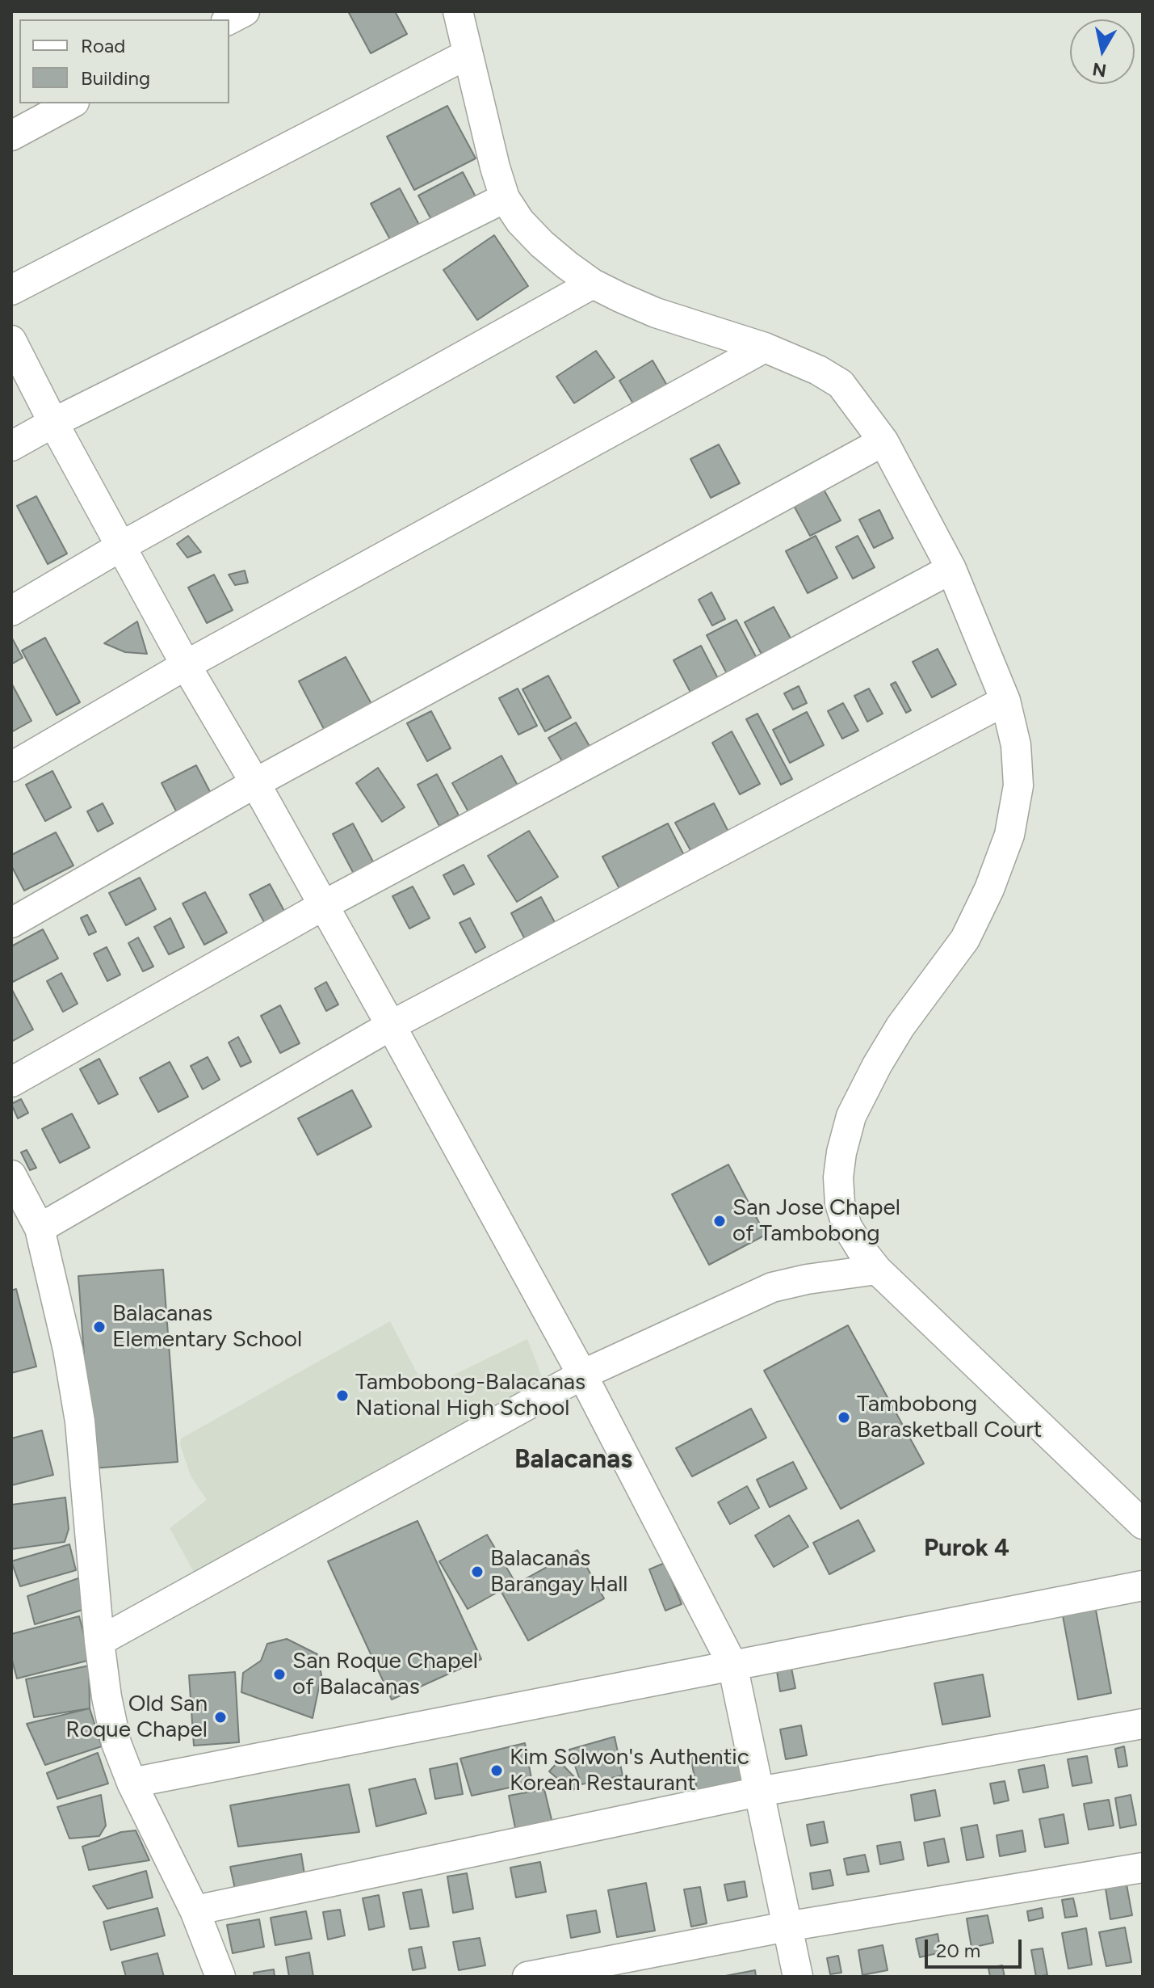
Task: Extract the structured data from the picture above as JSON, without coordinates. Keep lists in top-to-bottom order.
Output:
{
  "districts": ["Balacanas", "Purok 4"],
  "places": [
    "San Jose Chapel of Tambobong",
    "Balacanas Elementary School",
    "Tambobong-Balacanas National High School",
    "Tambobong Barasketball Court",
    "Balacanas Barangay Hall",
    "San Roque Chapel of Balacanas",
    "Old San Roque Chapel",
    "Kim Solwon's Authentic Korean Restaurant"
  ],
  "legend": ["Road", "Building"],
  "scale_bar": "20 m",
  "north": "bottom"
}
